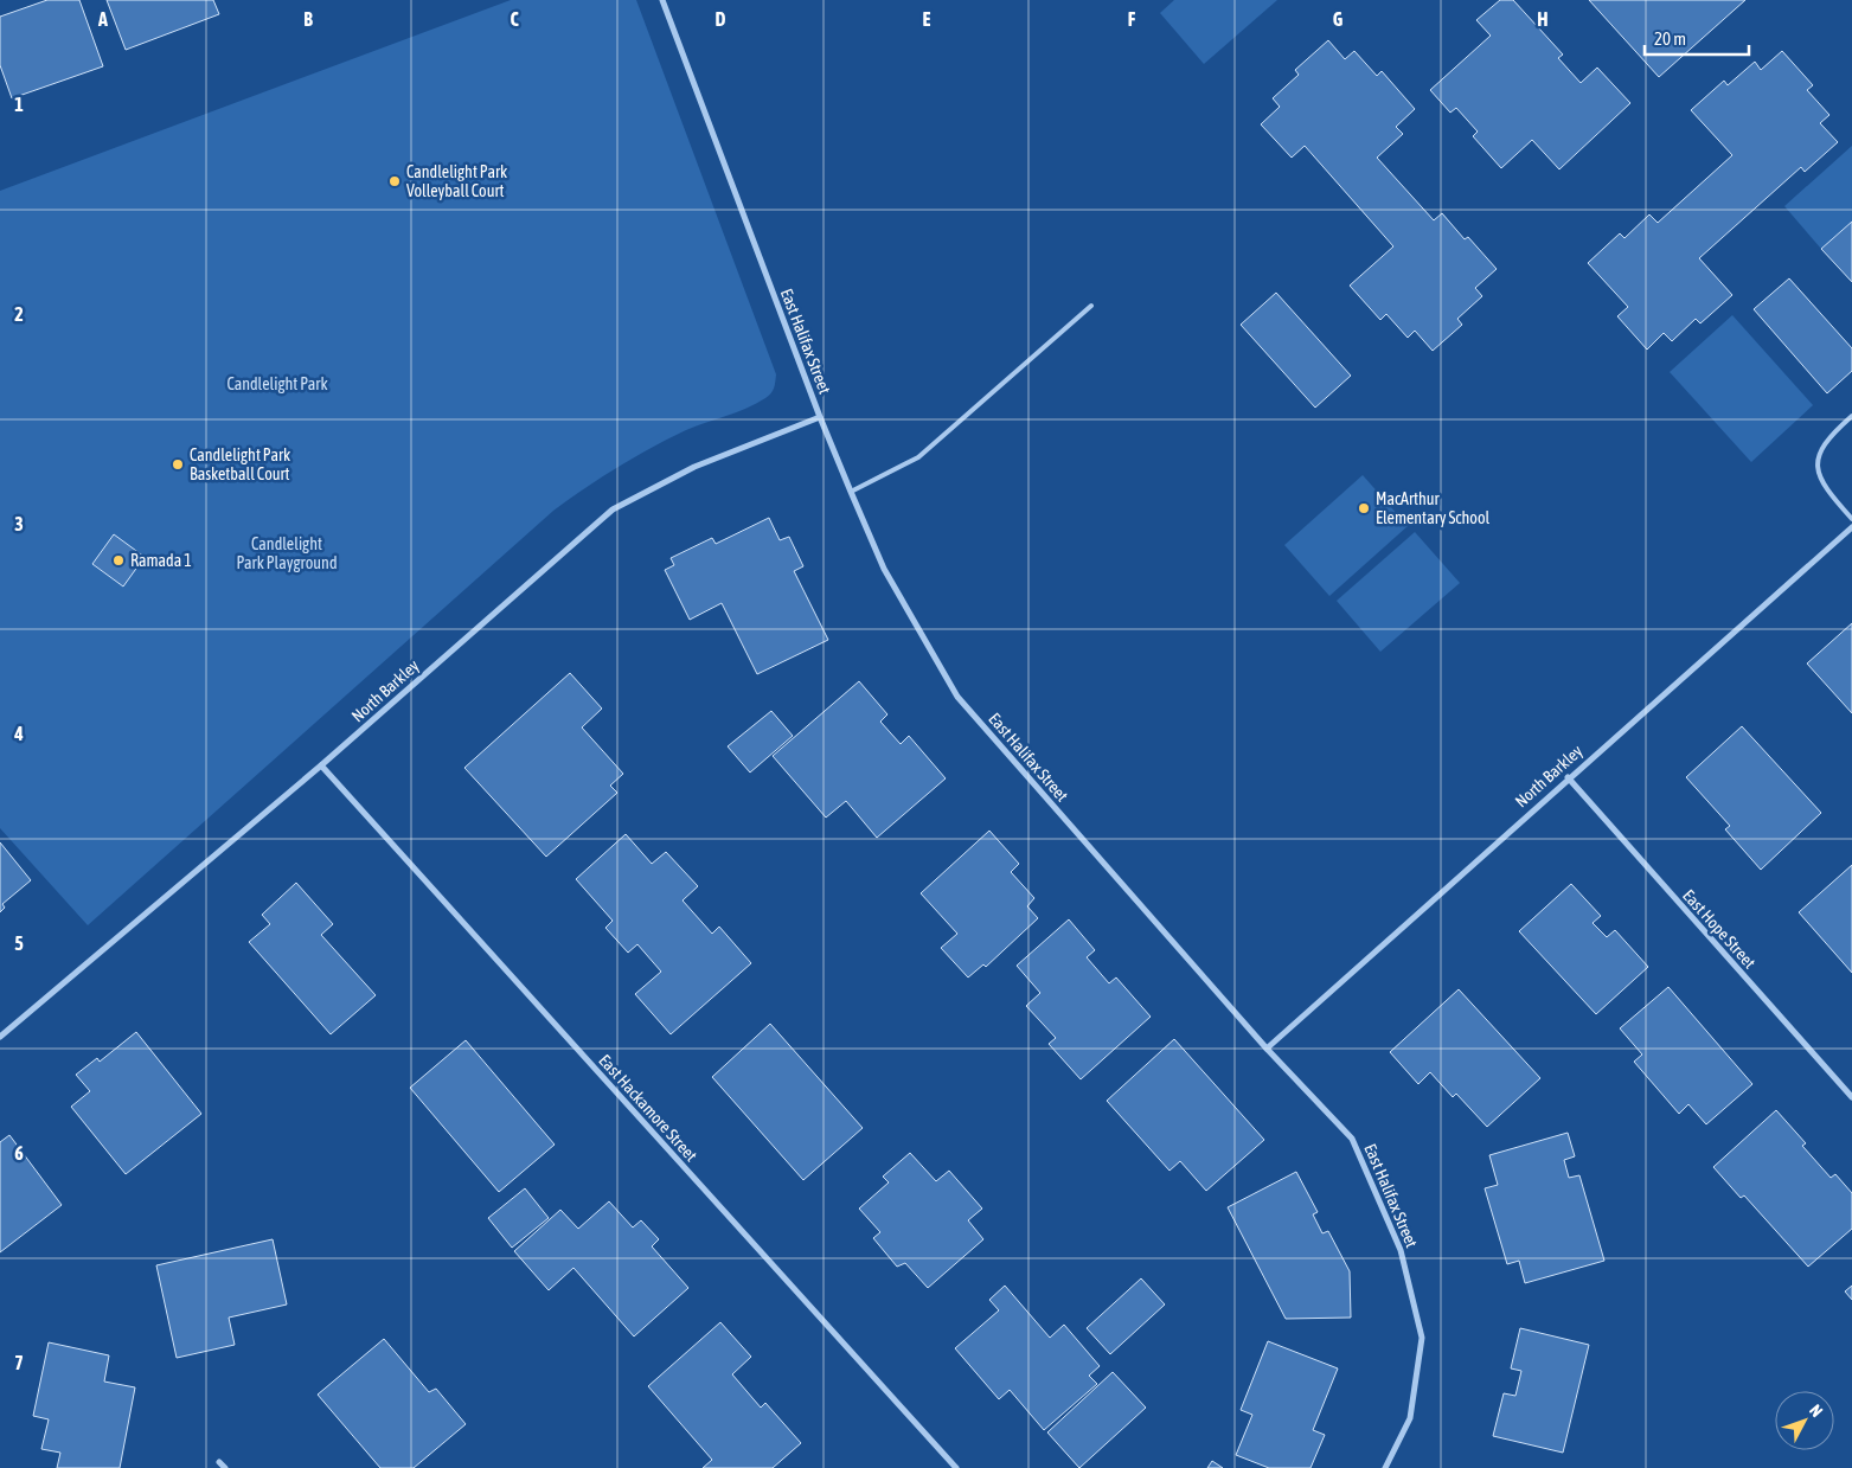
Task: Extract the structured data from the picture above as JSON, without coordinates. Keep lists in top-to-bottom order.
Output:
{
  "streets": {
    "street": [
      "East Halifax Street",
      "North Barkley",
      "East Hope Street",
      "East Hackamore Street"
    ]
  },
  "crossings": [
    ["East Halifax Street", "North Barkley"],
    ["North Barkley", "East Hope Street"],
    ["North Barkley", "East Hackamore Street"]
  ],
  "parks": ["Candlelight Park", "Candlelight Park Playground"],
  "places": [
    "Candlelight Park Volleyball Court",
    "Candlelight Park Basketball Court",
    "MacArthur Elementary School",
    "Ramada 1"
  ],
  "scale_bar": "20 m",
  "north": "top right",
  "grid": {
    "columns": [
      "A",
      "B",
      "C",
      "D",
      "E",
      "F",
      "G",
      "H"
    ],
    "rows": [
      "1",
      "2",
      "3",
      "4",
      "5",
      "6",
      "7"
    ]
  }
}
